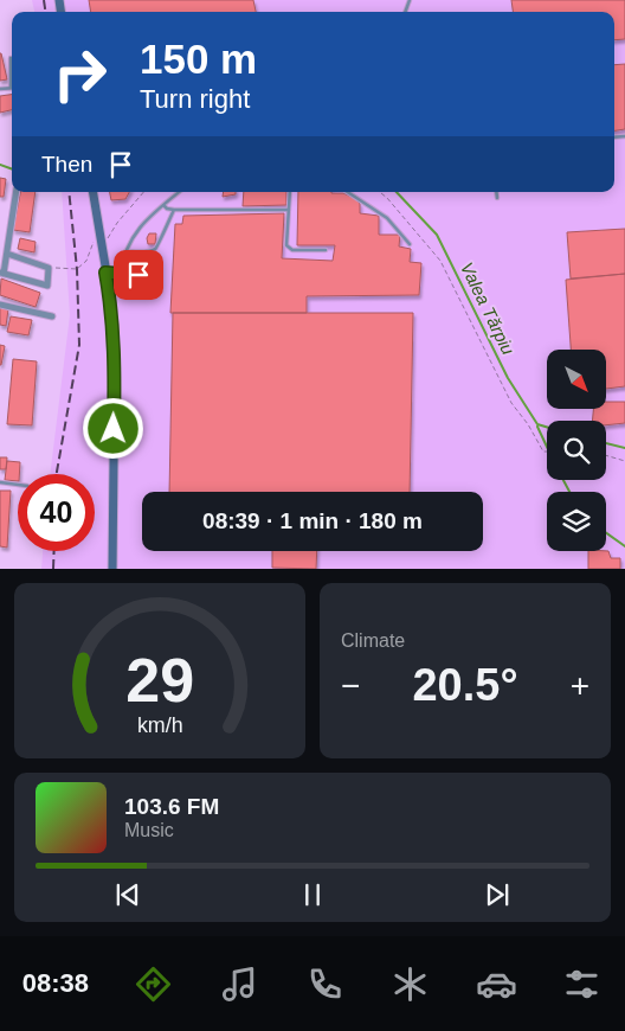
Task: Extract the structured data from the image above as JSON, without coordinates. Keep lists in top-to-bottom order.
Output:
{
  "water": ["Valea Tărpiu"],
  "north": "bottom right",
  "page": {
    "turn": ["150 m", "Turn right"],
    "then": "Then",
    "limit": "40",
    "trip": "08:39 · 1 min · 180 m",
    "tile": "Climate",
    "heat": ["−", "20.5°", "+"],
    "song": ["103.6 FM", "Music"],
    "tabs": "08:38",
    "gauge": ["29", "km/h"]
  }
}
